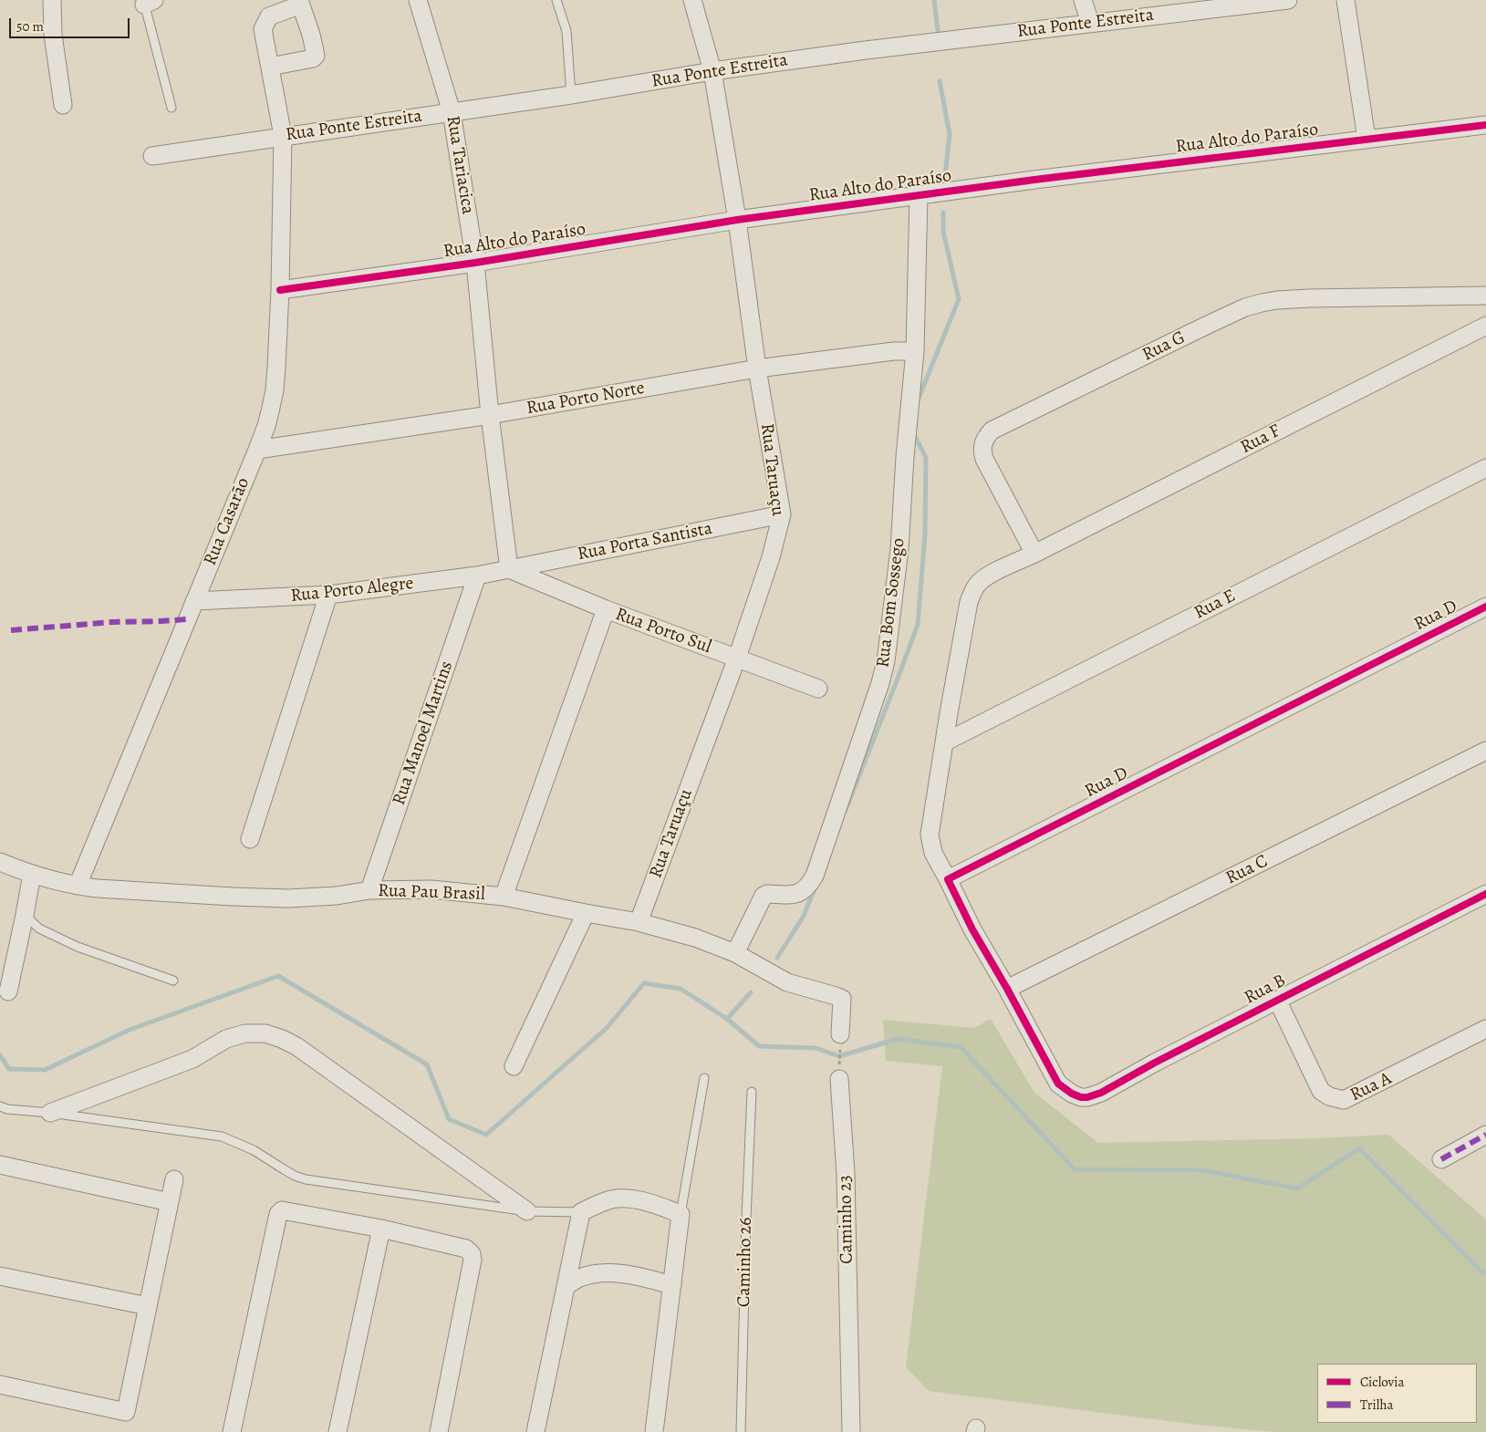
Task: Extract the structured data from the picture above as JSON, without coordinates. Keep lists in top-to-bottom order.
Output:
{
  "streets": {
    "street": [
      "Rua Ponte Estreita",
      "Rua Alto do Paraíso",
      "Rua Tariacica",
      "Rua G",
      "Rua Porto Norte",
      "Rua F",
      "Rua Taruaçu",
      "Rua Casarão",
      "Rua Porta Santista",
      "Rua Porto Alegre",
      "Rua Bom Sossego",
      "Rua E",
      "Rua D",
      "Rua Porto Sul",
      "Rua Manoel Martins",
      "Rua C",
      "Rua Pau Brasil",
      "Rua B",
      "Rua A",
      "Caminho 23"
    ],
    "lane": ["Caminho 26"]
  },
  "crossings": [
    ["Rua Ponte Estreita", "Rua Tariacica"],
    ["Rua Ponte Estreita", "Rua Taruaçu"],
    ["Rua Ponte Estreita", "Rua Casarão"],
    ["Rua Alto do Paraíso", "Rua Tariacica"],
    ["Rua Alto do Paraíso", "Rua Taruaçu"],
    ["Rua Alto do Paraíso", "Rua Casarão"],
    ["Rua Alto do Paraíso", "Rua Bom Sossego"],
    ["Rua Tariacica", "Rua Porto Norte"],
    ["Rua Tariacica", "Rua Porta Santista"],
    ["Rua Tariacica", "Rua Porto Alegre"],
    ["Rua Tariacica", "Rua Porto Sul"],
    ["Rua G", "Rua F"],
    ["Rua Porto Norte", "Rua Taruaçu"],
    ["Rua Porto Norte", "Rua Casarão"],
    ["Rua Porto Norte", "Rua Bom Sossego"],
    ["Rua Taruaçu", "Rua Porta Santista"],
    ["Rua Taruaçu", "Rua Porto Sul"],
    ["Rua Taruaçu", "Rua Pau Brasil"],
    ["Rua Casarão", "Rua Porto Alegre"],
    ["Rua Casarão", "Rua Pau Brasil"],
    ["Rua Porta Santista", "Rua Porto Alegre"],
    ["Rua Porta Santista", "Rua Porto Sul"],
    ["Rua Porto Alegre", "Rua Porto Sul"],
    ["Rua Porto Alegre", "Rua Manoel Martins"],
    ["Rua Bom Sossego", "Rua Pau Brasil"],
    ["Rua Manoel Martins", "Rua Pau Brasil"],
    ["Rua C", "Rua B"],
    ["Rua B", "Rua A"]
  ],
  "legend": ["Ciclovia", "Trilha"],
  "scale_bar": "50 m"
}
